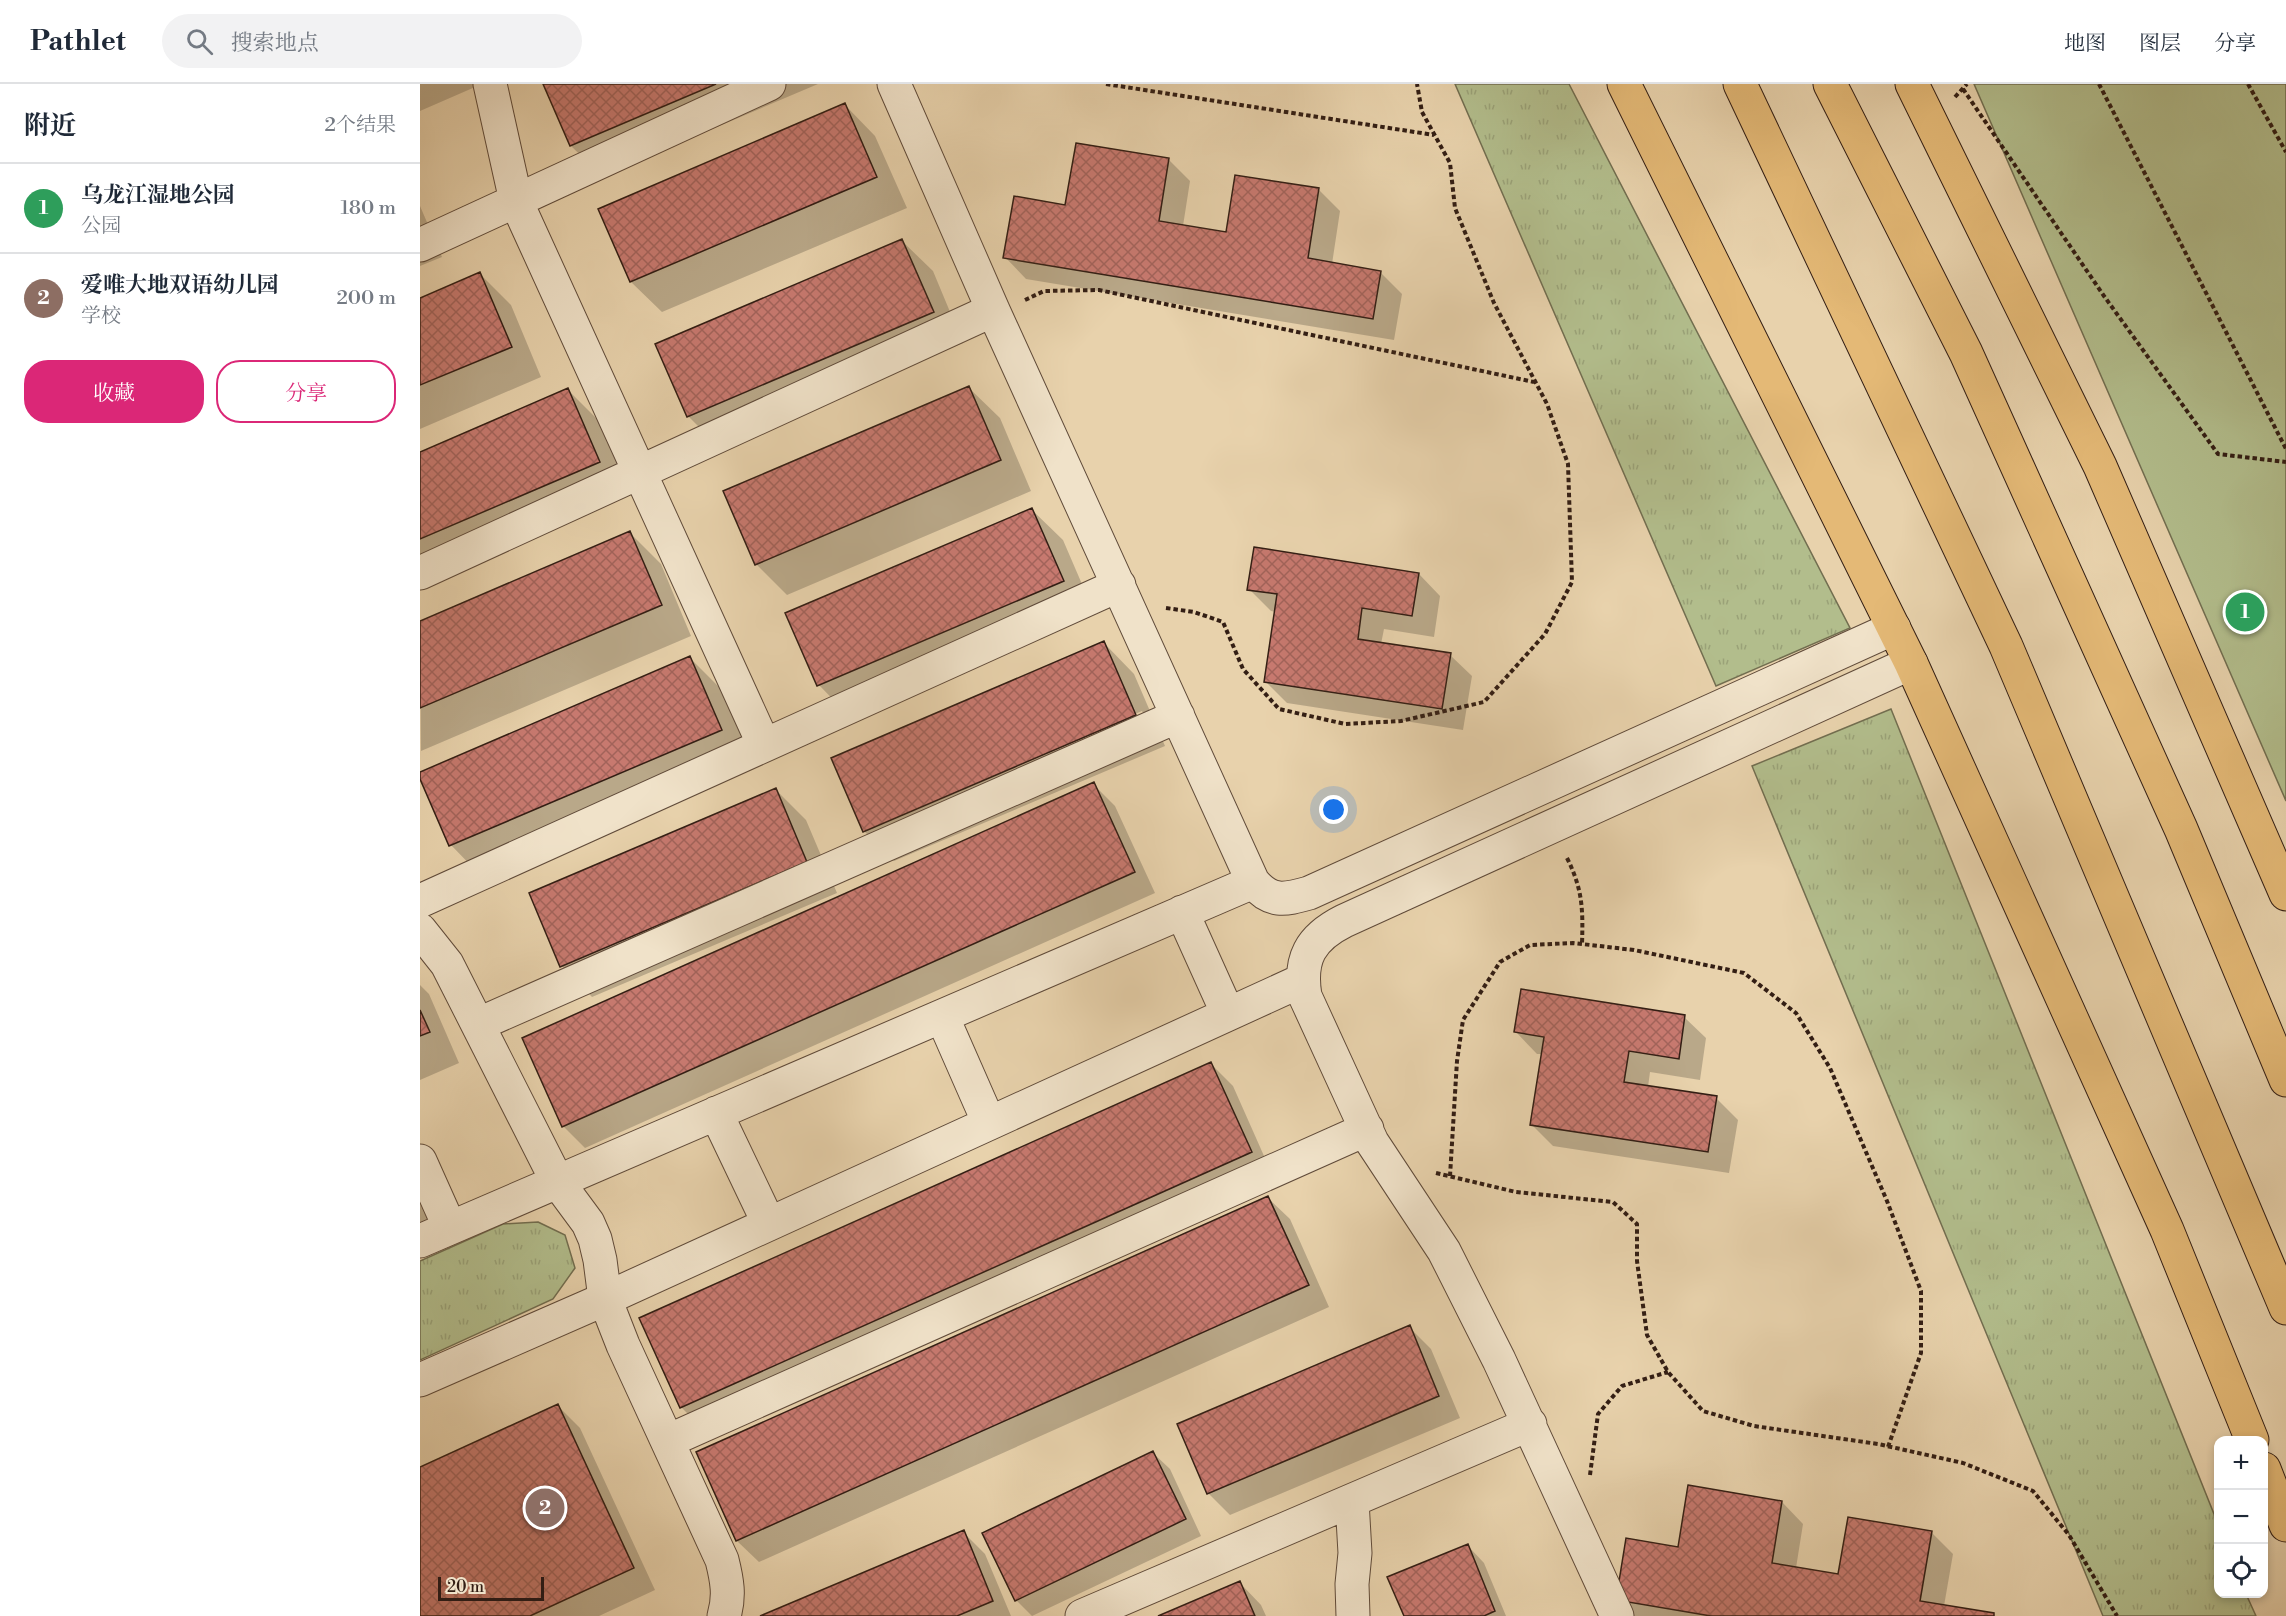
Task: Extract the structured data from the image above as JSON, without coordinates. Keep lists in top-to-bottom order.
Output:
{
  "scale_bar": "20 m",
  "page": {
    "header": "Pathlet",
    "search": "搜索地点",
    "nav": ["地图", "图层", "分享"],
    "heading": ["附近", "2个结果"],
    "list": [
      {
        "mark": "1",
        "name": "乌龙江湿地公园",
        "note": "公园",
        "value": "180 m"
      },
      {
        "mark": "2",
        "name": "爱唯大地双语幼儿园",
        "note": "学校",
        "value": "200 m"
      }
    ],
    "buttons": ["收藏", "分享"],
    "pins": ["1", "2"],
    "map_buttons": ["+", "−"],
    "scale": "20 m"
  }
}
